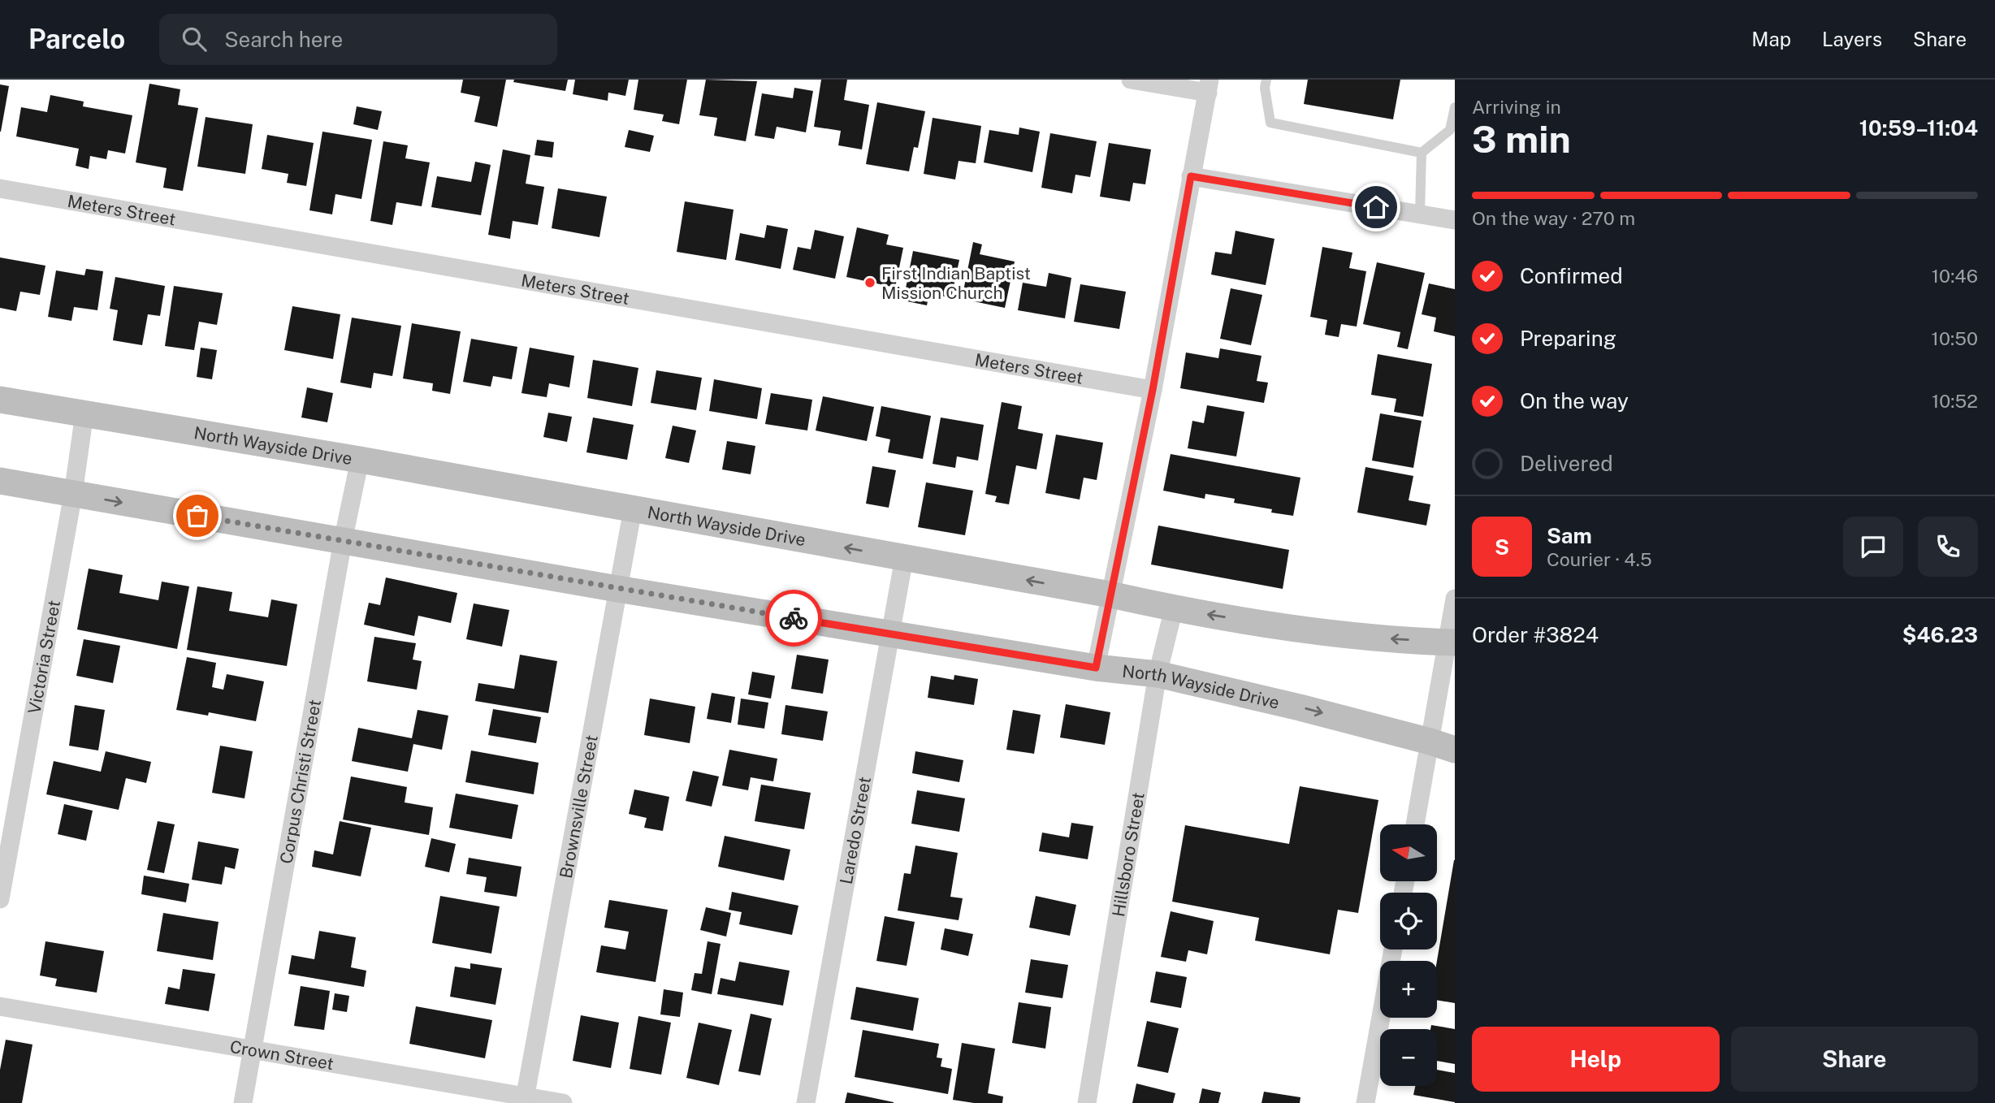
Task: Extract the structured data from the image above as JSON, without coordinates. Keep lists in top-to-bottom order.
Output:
{
  "streets": {
    "main road": ["North Wayside Drive"],
    "street": [
      "Meters Street",
      "Victoria Street",
      "Corpus Christi Street",
      "Brownsville Street",
      "Laredo Street",
      "Hillsboro Street",
      "Crown Street"
    ]
  },
  "crossings": [
    ["North Wayside Drive", "Victoria Street"],
    ["North Wayside Drive", "Corpus Christi Street"],
    ["North Wayside Drive", "Brownsville Street"],
    ["North Wayside Drive", "Laredo Street"],
    ["North Wayside Drive", "Hillsboro Street"],
    ["Corpus Christi Street", "Crown Street"],
    ["Brownsville Street", "Crown Street"]
  ],
  "places": ["First Indian Baptist Mission Church"],
  "north": "left",
  "page": {
    "header": "Parcelo",
    "search": "Search here",
    "nav": ["Map", "Layers", "Share"],
    "heading": ["3 min", "Arriving in", "10:59–11:04"],
    "panel": [
      "Sam",
      "Courier · 4.5",
      "Order #3824",
      "$46.23"
    ],
    "bar": "On the way · 270 m",
    "list": [
      ["Confirmed", "10:46"],
      ["Preparing", "10:50"],
      ["On the way", "10:52"],
      "Delivered"
    ],
    "round": "S",
    "map_buttons": ["+", "−"],
    "buttons": ["Help", "Share"]
  }
}
